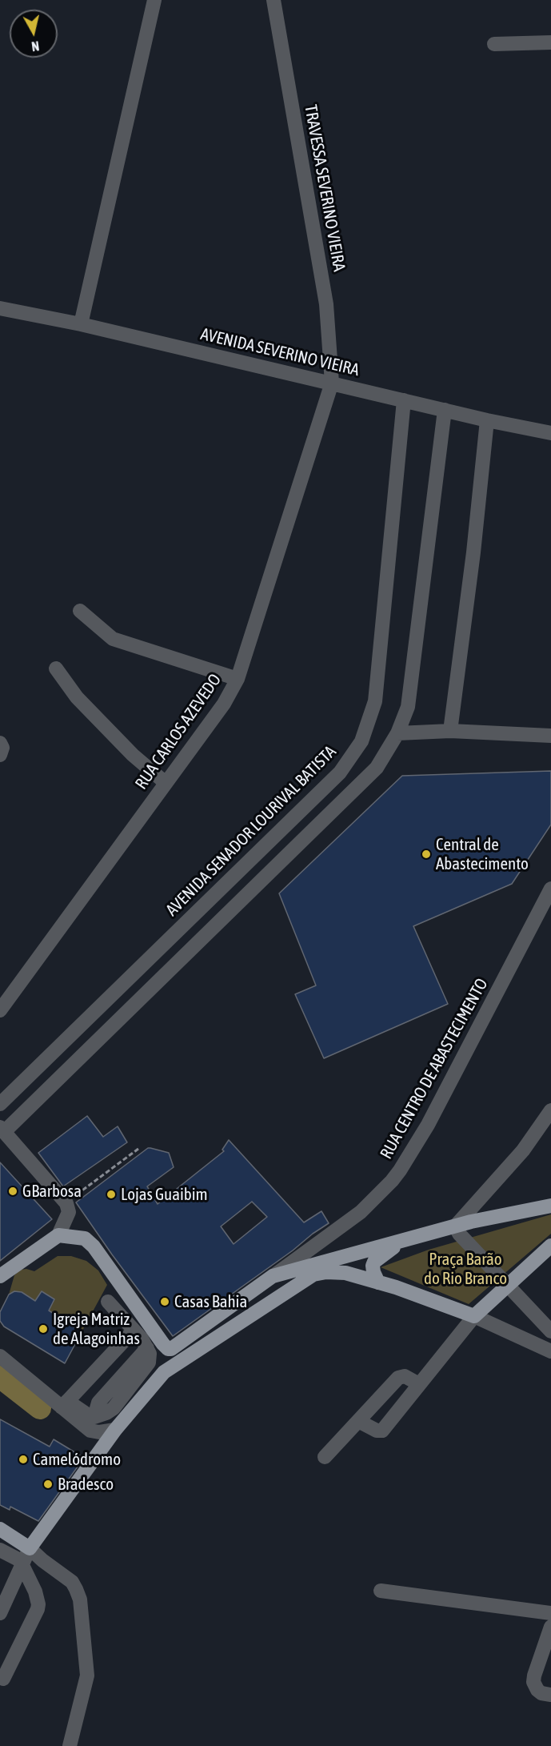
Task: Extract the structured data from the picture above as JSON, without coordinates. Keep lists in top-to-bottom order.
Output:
{
  "streets": {
    "street": [
      "TRAVESSA SEVERINO VIEIRA",
      "AVENIDA SEVERINO VIEIRA",
      "RUA CARLOS AZEVEDO",
      "AVENIDA SENADOR LOURIVAL BATISTA",
      "RUA CENTRO DE ABASTECIMENTO"
    ]
  },
  "crossings": [
    ["TRAVESSA SEVERINO VIEIRA", "AVENIDA SEVERINO VIEIRA"],
    ["TRAVESSA SEVERINO VIEIRA", "RUA CARLOS AZEVEDO"],
    ["AVENIDA SEVERINO VIEIRA", "RUA CARLOS AZEVEDO"],
    ["AVENIDA SEVERINO VIEIRA", "AVENIDA SENADOR LOURIVAL BATISTA"]
  ],
  "parks": ["Praça Barão do Rio Branco"],
  "places": [
    "Central de Abastecimento",
    "GBarbosa",
    "Lojas Guaibim",
    "Casas Bahia",
    "Igreja Matriz de Alagoinhas",
    "Camelódromo",
    "Bradesco"
  ],
  "north": "bottom"
}
